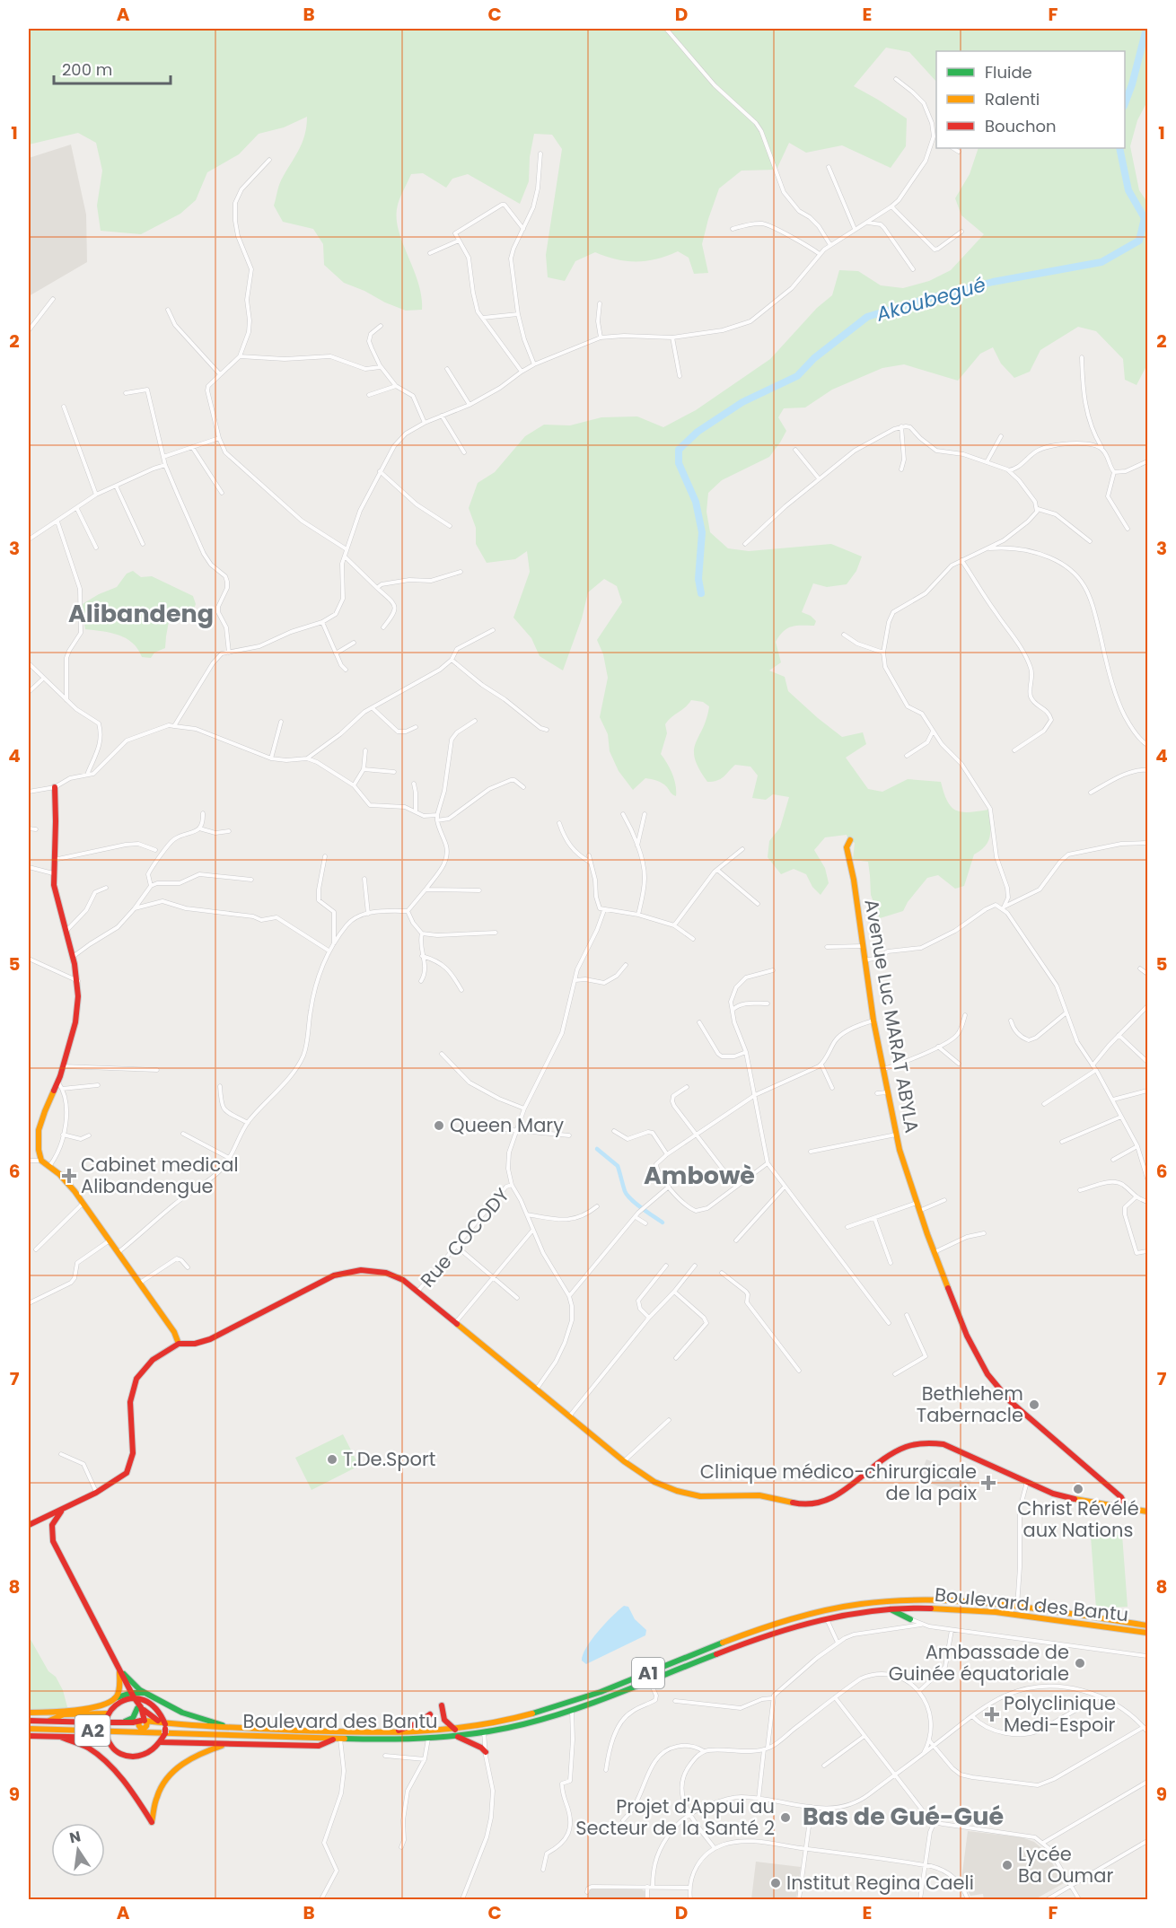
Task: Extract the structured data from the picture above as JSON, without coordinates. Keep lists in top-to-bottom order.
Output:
{
  "streets": {
    "main road": [
      "Avenue Luc MARAT ABYLA",
      "Boulevard des Bantu",
      "A1",
      "A2"
    ],
    "street": ["Rue COCODY"]
  },
  "districts": ["Alibandeng", "Ambowè", "Bas de Gué-Gué"],
  "water": ["Akoubegué"],
  "places": {
    "other": [
      "Queen Mary",
      "Bethlehem Tabernacle",
      "T.De.Sport",
      "Christ Révélé aux Nations",
      "Ambassade de Guinée équatoriale",
      "Projet d'Appui au Secteur de la Santé 2",
      "Lycée Ba Oumar",
      "Institut Regina Caeli"
    ],
    "health": ["Cabinet medical Alibandengue", "Clinique médico-chirurgicale de la paix", "Polyclinique Medi-Espoir"]
  },
  "legend": ["Fluide", "Ralenti", "Bouchon"],
  "scale_bar": "200 m",
  "north": "top",
  "grid": {
    "columns": [
      "A",
      "B",
      "C",
      "D",
      "E",
      "F"
    ],
    "rows": [
      "1",
      "2",
      "3",
      "4",
      "5",
      "6",
      "7",
      "8",
      "9"
    ]
  }
}
